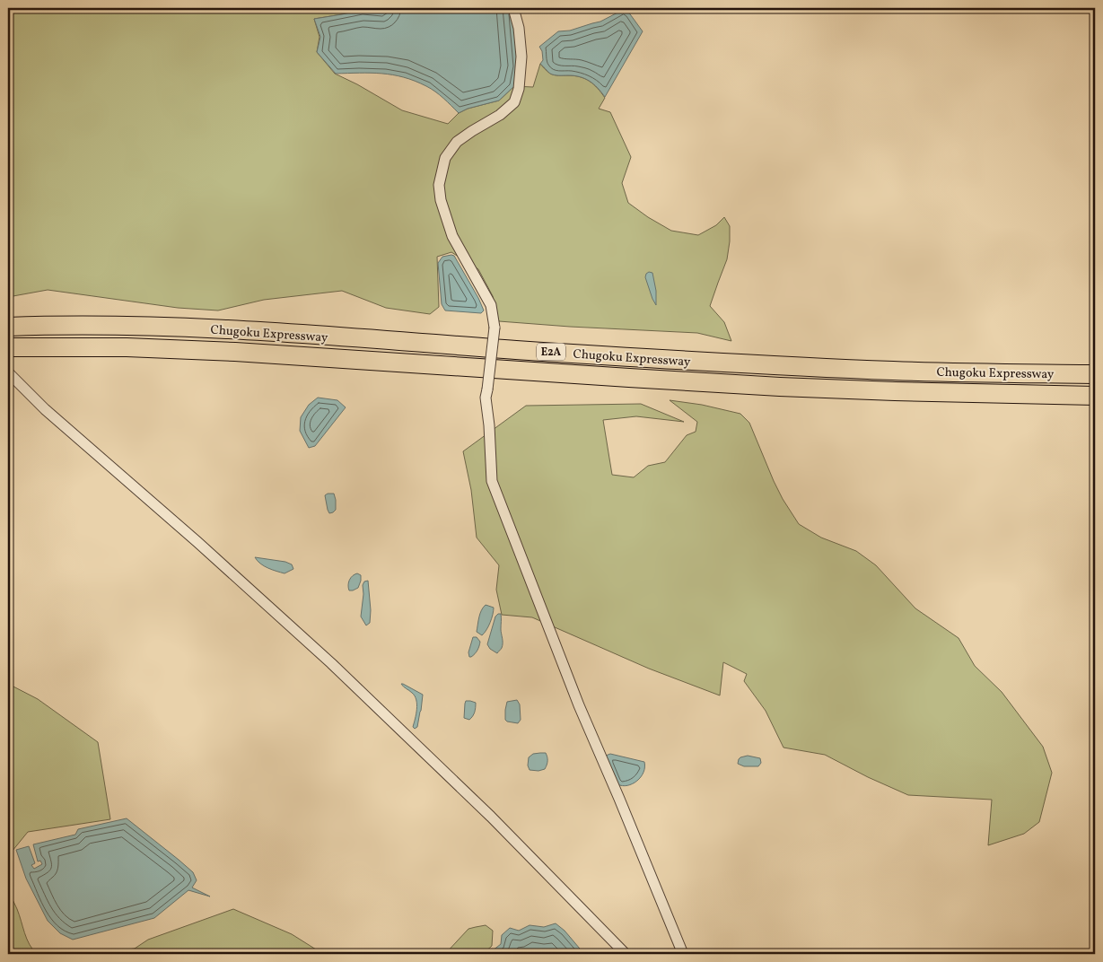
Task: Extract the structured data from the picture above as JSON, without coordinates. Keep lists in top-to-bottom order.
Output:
{
  "streets": {
    "highway": ["Chugoku Expressway", "E2A"]
  }
}
